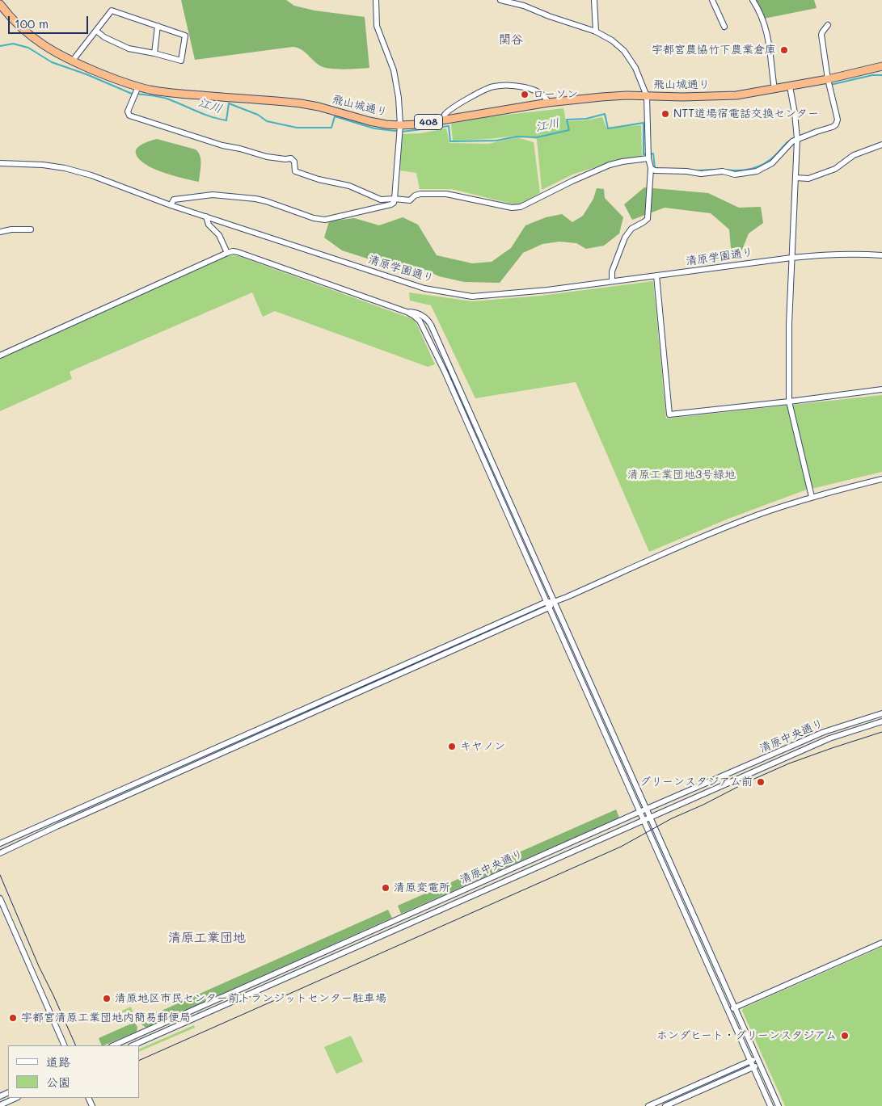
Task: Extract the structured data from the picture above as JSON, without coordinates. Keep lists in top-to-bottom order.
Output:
{
  "streets": {
    "highway": ["飛山城通り", "408"],
    "street": ["清原学園通り", "清原中央通り"]
  },
  "districts": ["関谷", "清原工業団地"],
  "water": ["江川"],
  "parks": ["清原工業団地3号緑地"],
  "places": [
    "宇都宮農協竹下農業倉庫",
    "ローソン",
    "NTT道場宿電話交換センター",
    "キヤノン",
    "グリーンスタジアム前",
    "清原変電所",
    "清原地区市民センター前トランジットセンター駐車場",
    "宇都宮清原工業団地内簡易郵便局",
    "ホンダヒート・グリーンスタジアム"
  ],
  "legend": ["道路", "公園"],
  "scale_bar": "100 m"
}
